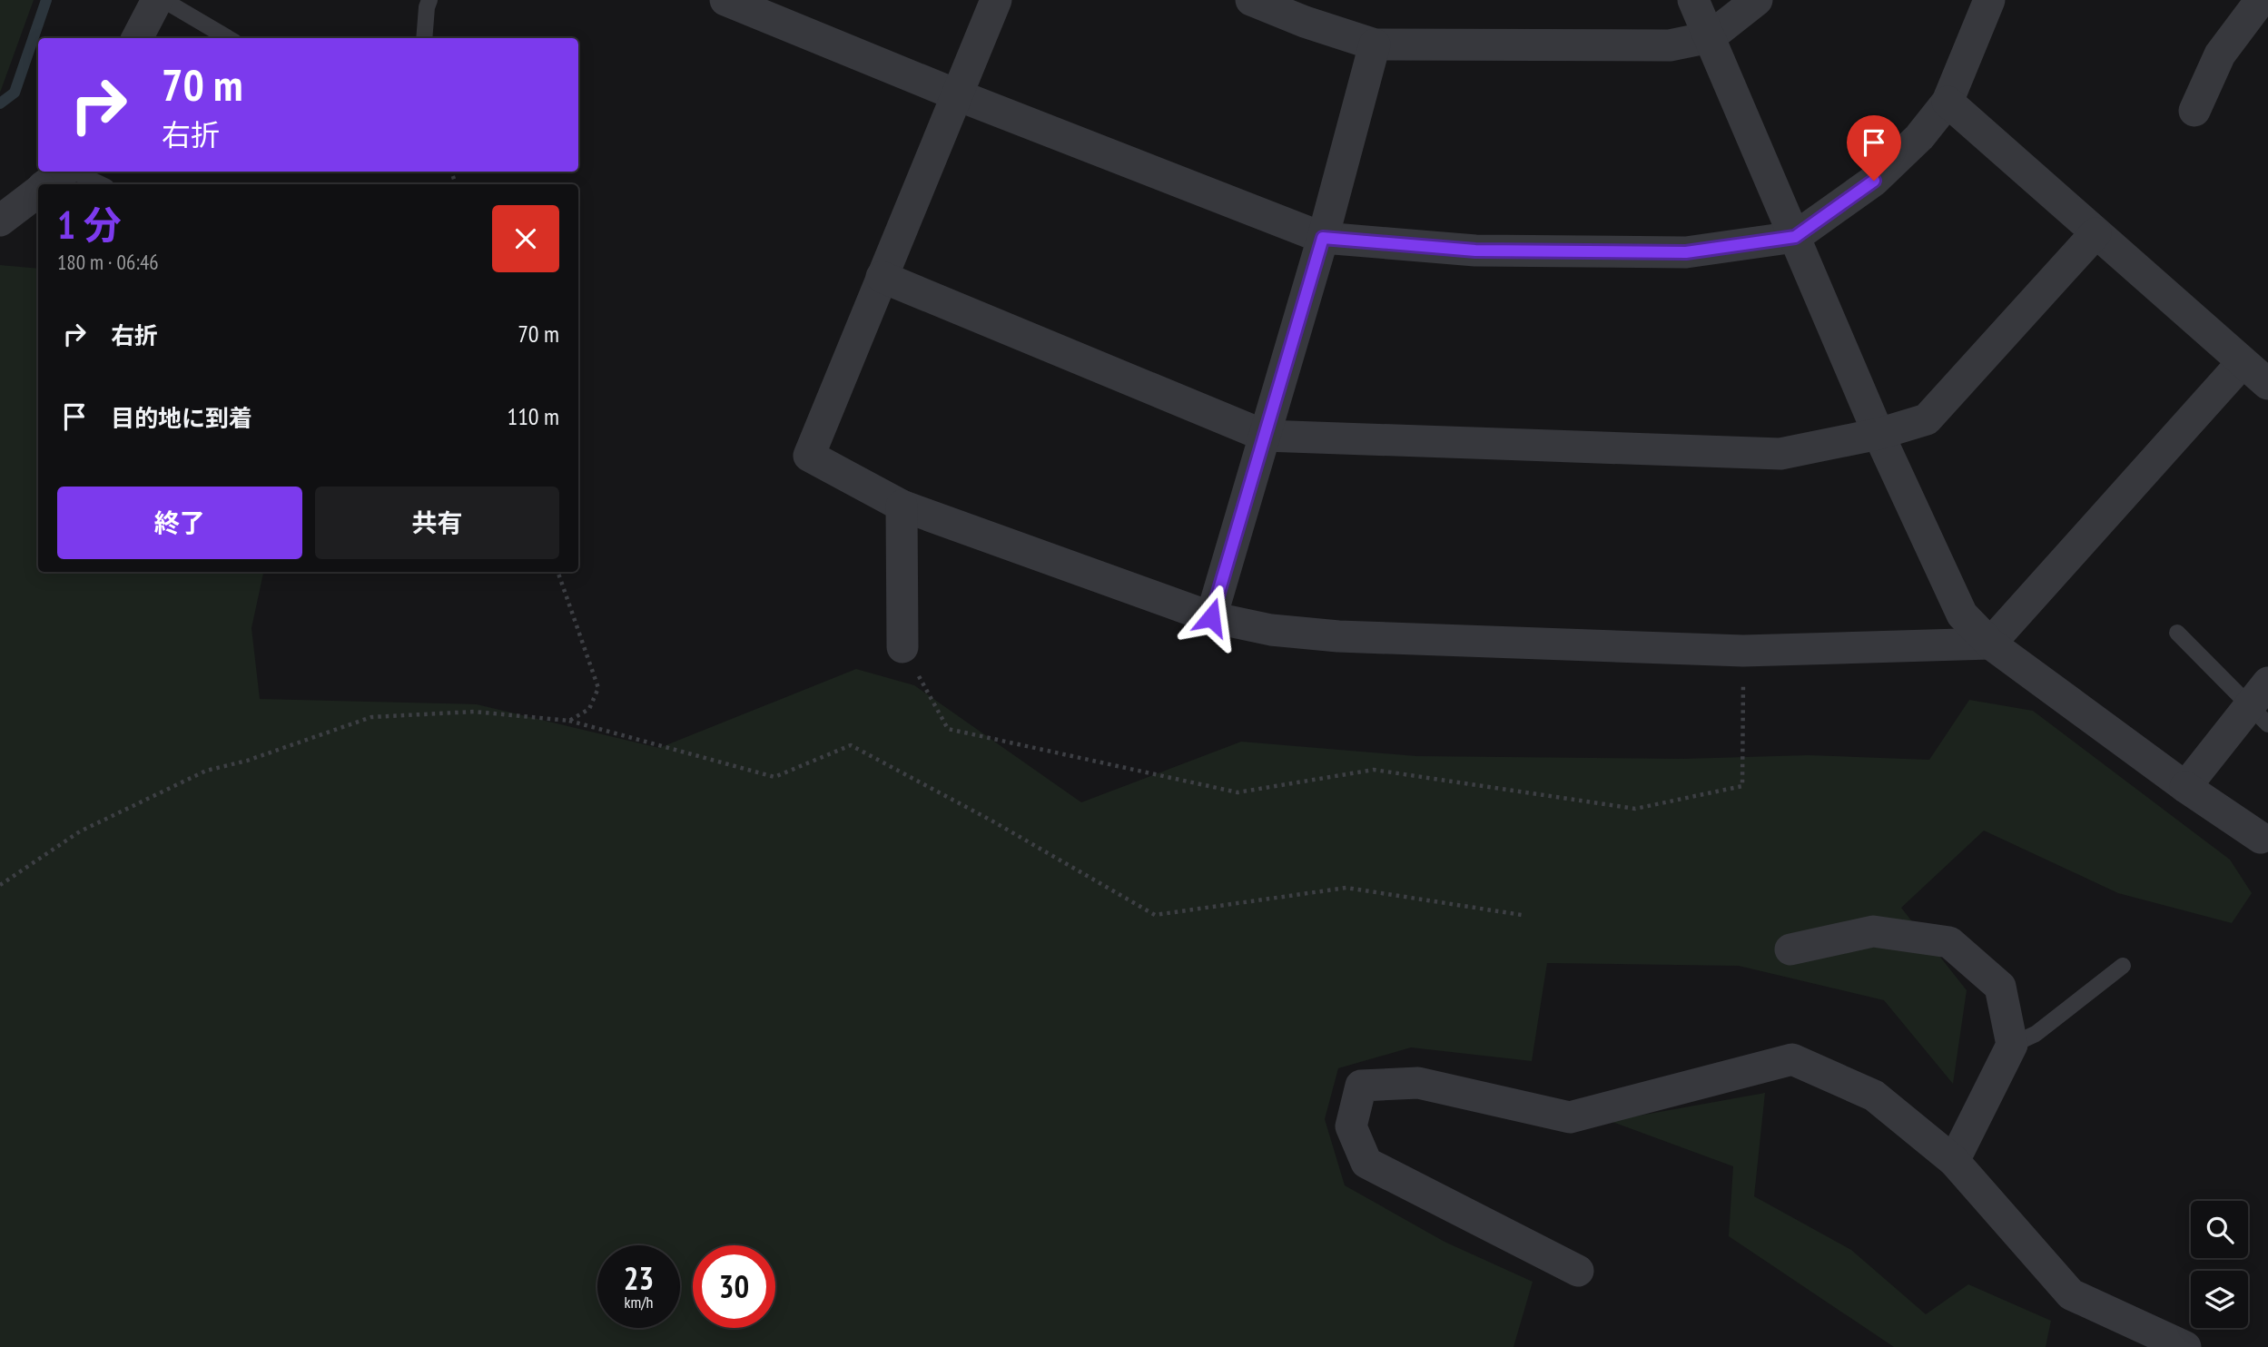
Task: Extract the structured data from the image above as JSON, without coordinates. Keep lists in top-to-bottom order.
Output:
{
  "page": {
    "turn": ["70 m", "右折"],
    "heading": ["1 分", "180 m · 06:46"],
    "list": [
      {
        "name": "右折",
        "value": "70 m"
      },
      {
        "name": "目的地に到着",
        "value": "110 m"
      }
    ],
    "buttons": ["終了", "共有"],
    "speed": "23 km/h",
    "limit": "30"
  }
}
